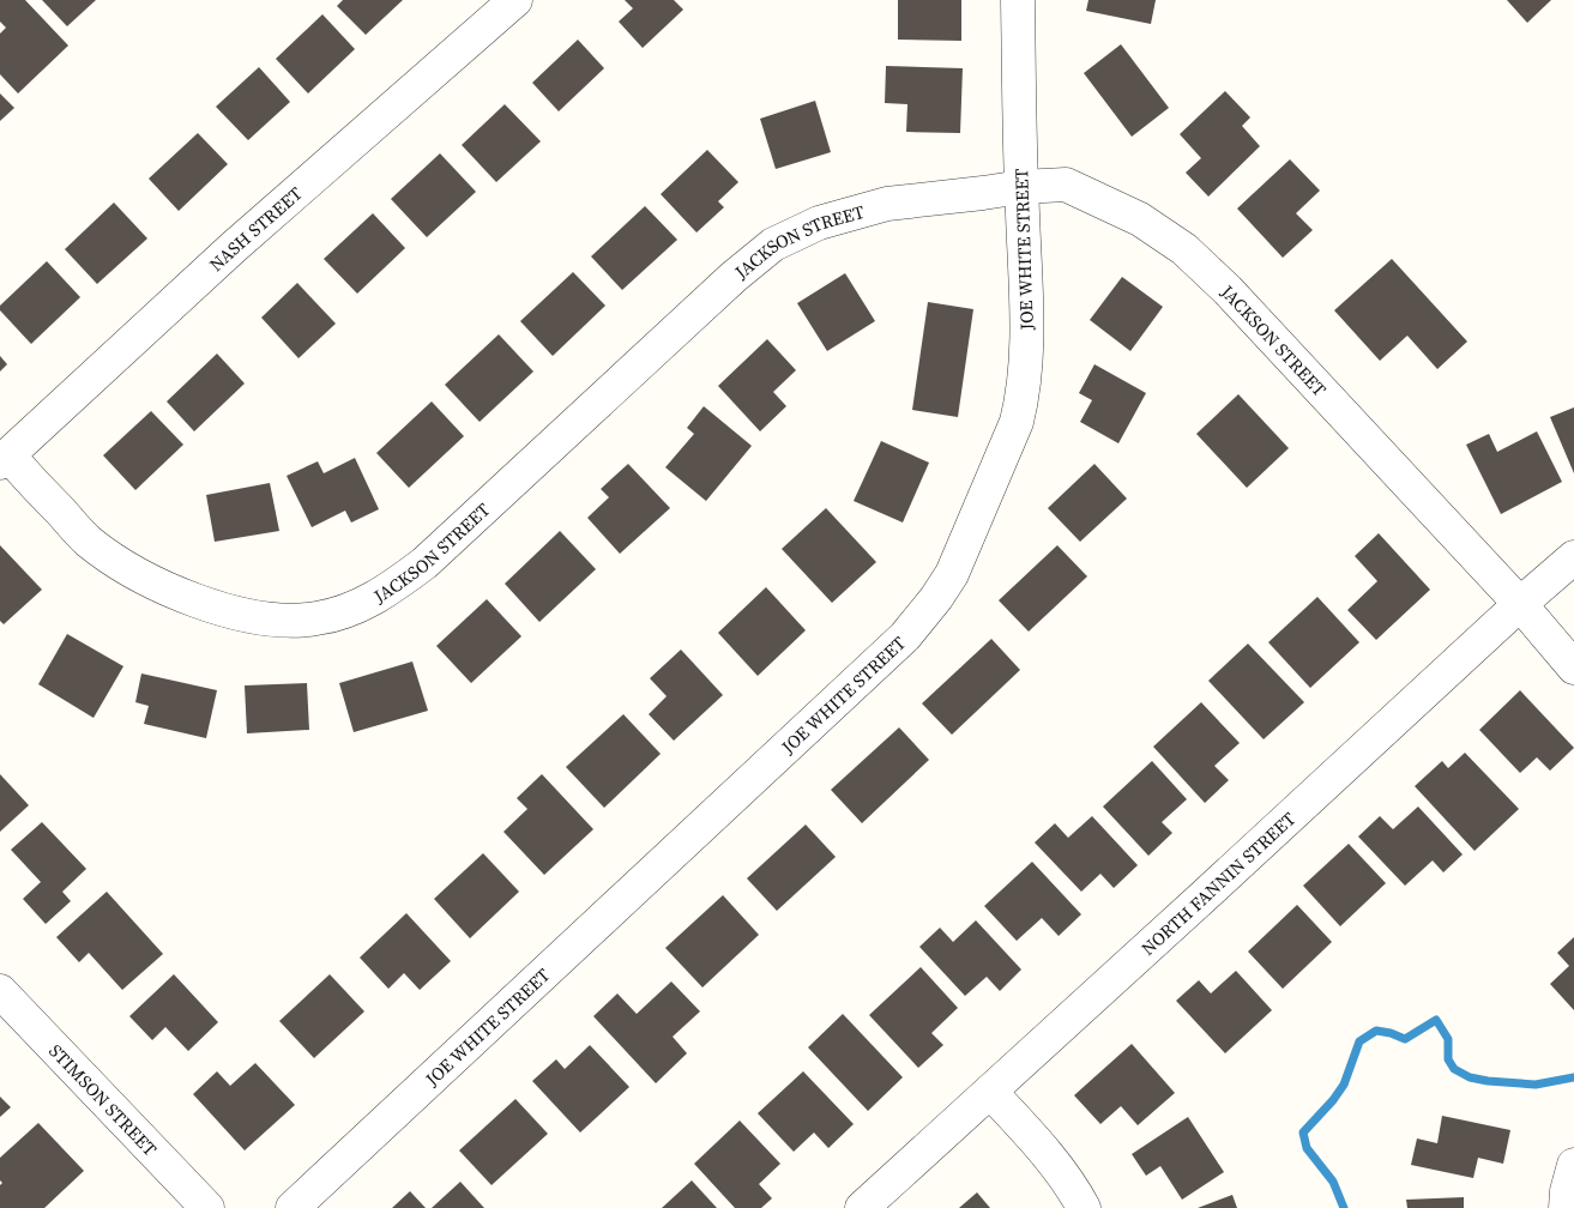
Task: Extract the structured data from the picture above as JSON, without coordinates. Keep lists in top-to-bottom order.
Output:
{
  "streets": {
    "street": [
      "NASH STREET",
      "JACKSON STREET",
      "JOE WHITE STREET",
      "NORTH FANNIN STREET",
      "STIMSON STREET"
    ]
  },
  "crossings": [
    ["NASH STREET", "JACKSON STREET"],
    ["JACKSON STREET", "JOE WHITE STREET"],
    ["JACKSON STREET", "NORTH FANNIN STREET"]
  ]
}
